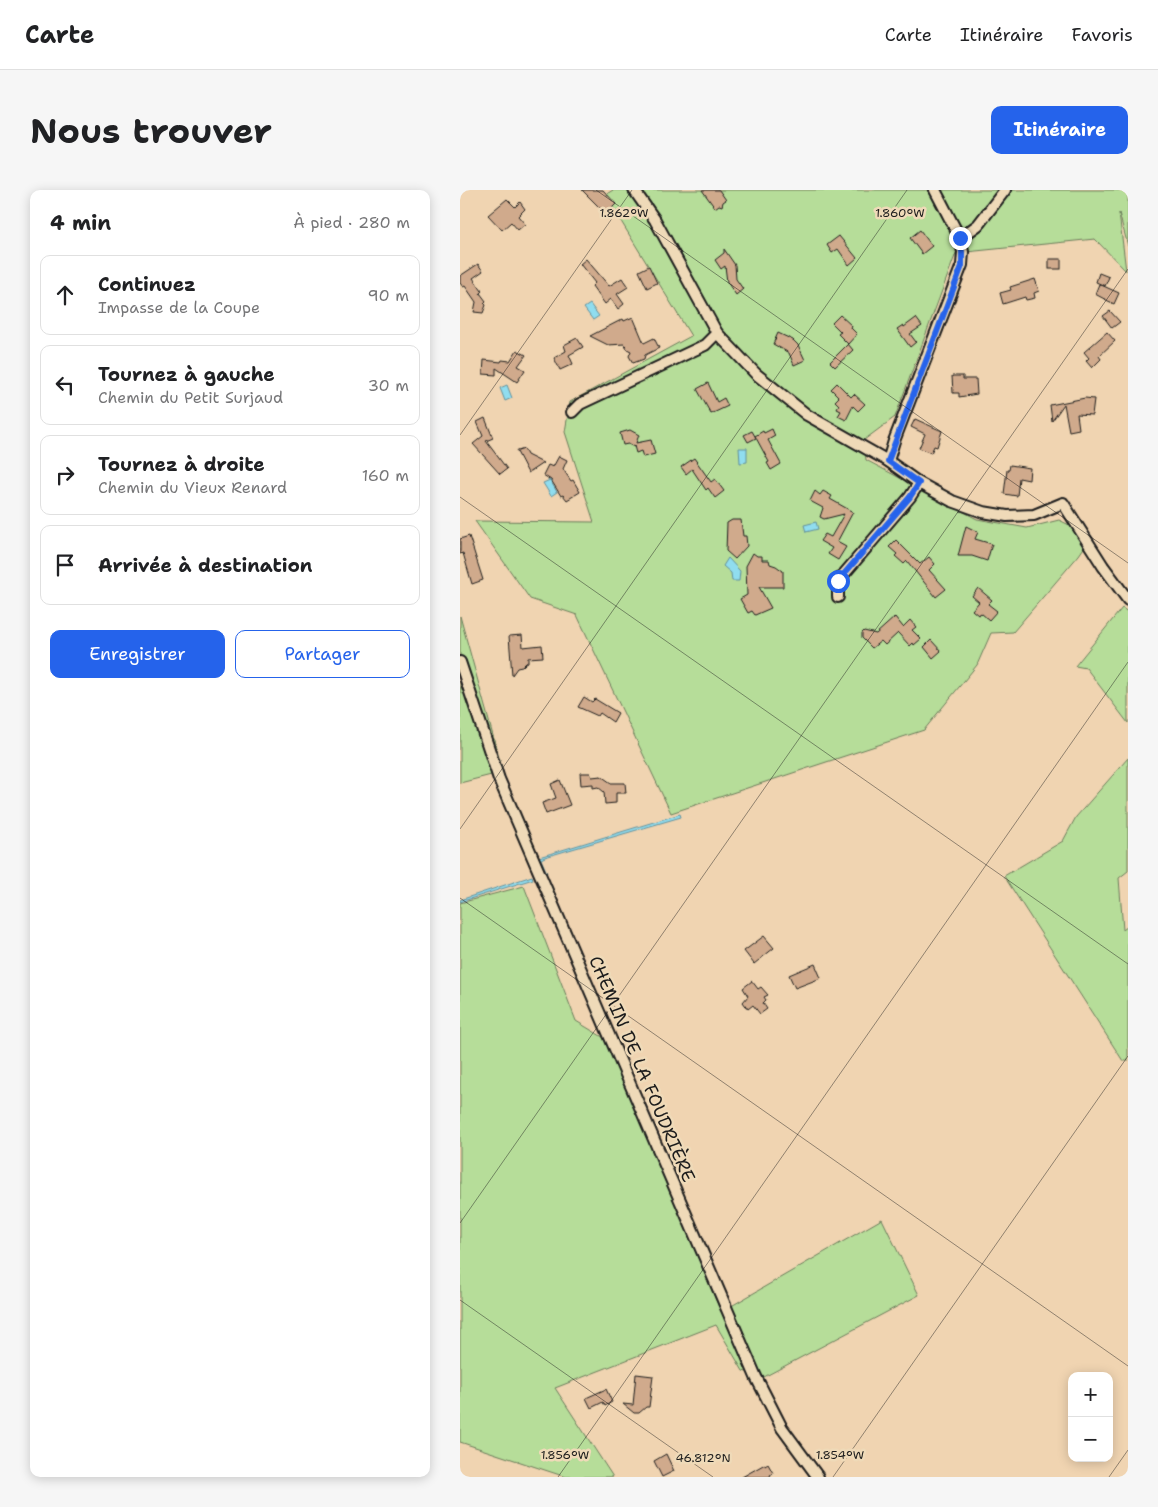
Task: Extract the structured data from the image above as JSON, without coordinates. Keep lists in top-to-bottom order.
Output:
{
  "streets": {
    "street": ["CHEMIN DE LA FOUDRIÈRE"]
  },
  "page": {
    "header": "Carte",
    "nav": ["Carte", "Itinéraire", "Favoris"],
    "buttons": [
      "Itinéraire",
      ["Enregistrer", "Partager"]
    ],
    "title": "Nous trouver",
    "heading": ["4 min", "À pied · 280 m"],
    "list": [
      ["Continuez", "Impasse de la Coupe", "90 m"],
      ["Tournez à gauche", "Chemin du Petit Surjaud", "30 m"],
      ["Tournez à droite", "Chemin du Vieux Renard", "160 m"],
      "Arrivée à destination"
    ],
    "map_buttons": ["+", "−"]
  },
  "coordinates": [
    "1.862°W",
    "1.860°W",
    "1.856°W",
    "1.854°W",
    "46.812°N"
  ]
}
